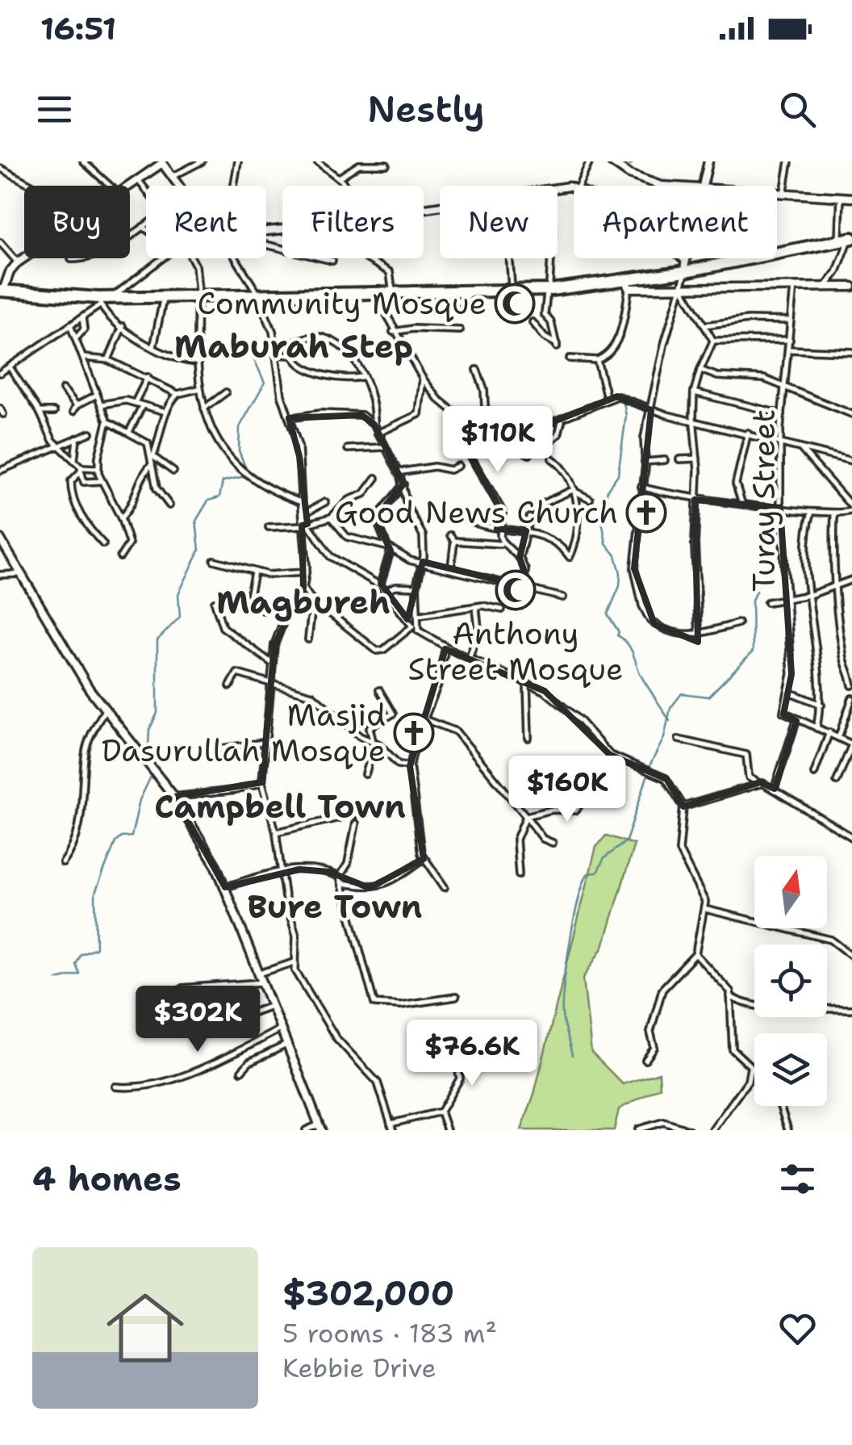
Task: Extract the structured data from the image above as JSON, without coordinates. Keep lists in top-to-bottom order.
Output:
{
  "streets": {
    "street": ["Turay Street"]
  },
  "districts": [
    "Maburah Step",
    "Magbureh",
    "Campbell Town",
    "Bure Town"
  ],
  "places": {
    "mosque": ["Community Mosque", "Anthony Street Mosque"],
    "church": ["Good News Church", "Masjid Dasurullah Mosque"]
  },
  "north": "top",
  "page": {
    "status": "16:51",
    "header": "Nestly",
    "chip": [
      "Buy",
      "Rent",
      "Filters",
      "New",
      "Apartment"
    ],
    "price": [
      "$110K",
      "$160K",
      "$302K",
      "$76.6K"
    ],
    "heading": "4 homes",
    "list": [
      {
        "name": "$302,000",
        "note": "5 rooms · 183 m² · Kebbie Drive"
      }
    ]
  }
}
